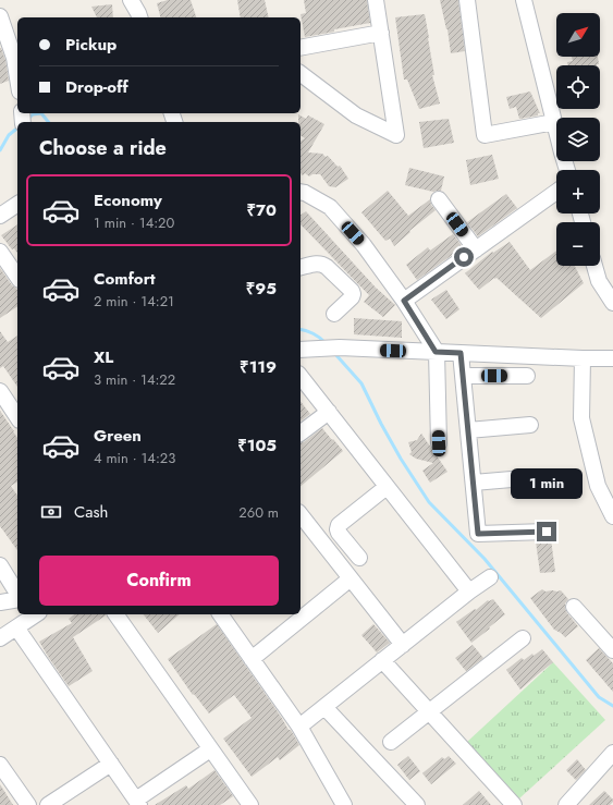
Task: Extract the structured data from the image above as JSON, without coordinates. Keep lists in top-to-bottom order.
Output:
{
  "north": "top right",
  "page": {
    "map_buttons": ["+", "−"],
    "banner": ["Pickup", "Drop-off"],
    "heading": "Choose a ride",
    "list": [
      {
        "name": "Economy",
        "note": "1 min · 14:20",
        "value": "₹70"
      },
      {
        "name": "Comfort",
        "note": "2 min · 14:21",
        "value": "₹95"
      },
      {
        "name": "XL",
        "note": "3 min · 14:22",
        "value": "₹119"
      },
      {
        "name": "Green",
        "note": "4 min · 14:23",
        "value": "₹105"
      }
    ],
    "bubble": "1 min",
    "pay": ["Cash", "260 m"],
    "buttons": "Confirm"
  }
}
